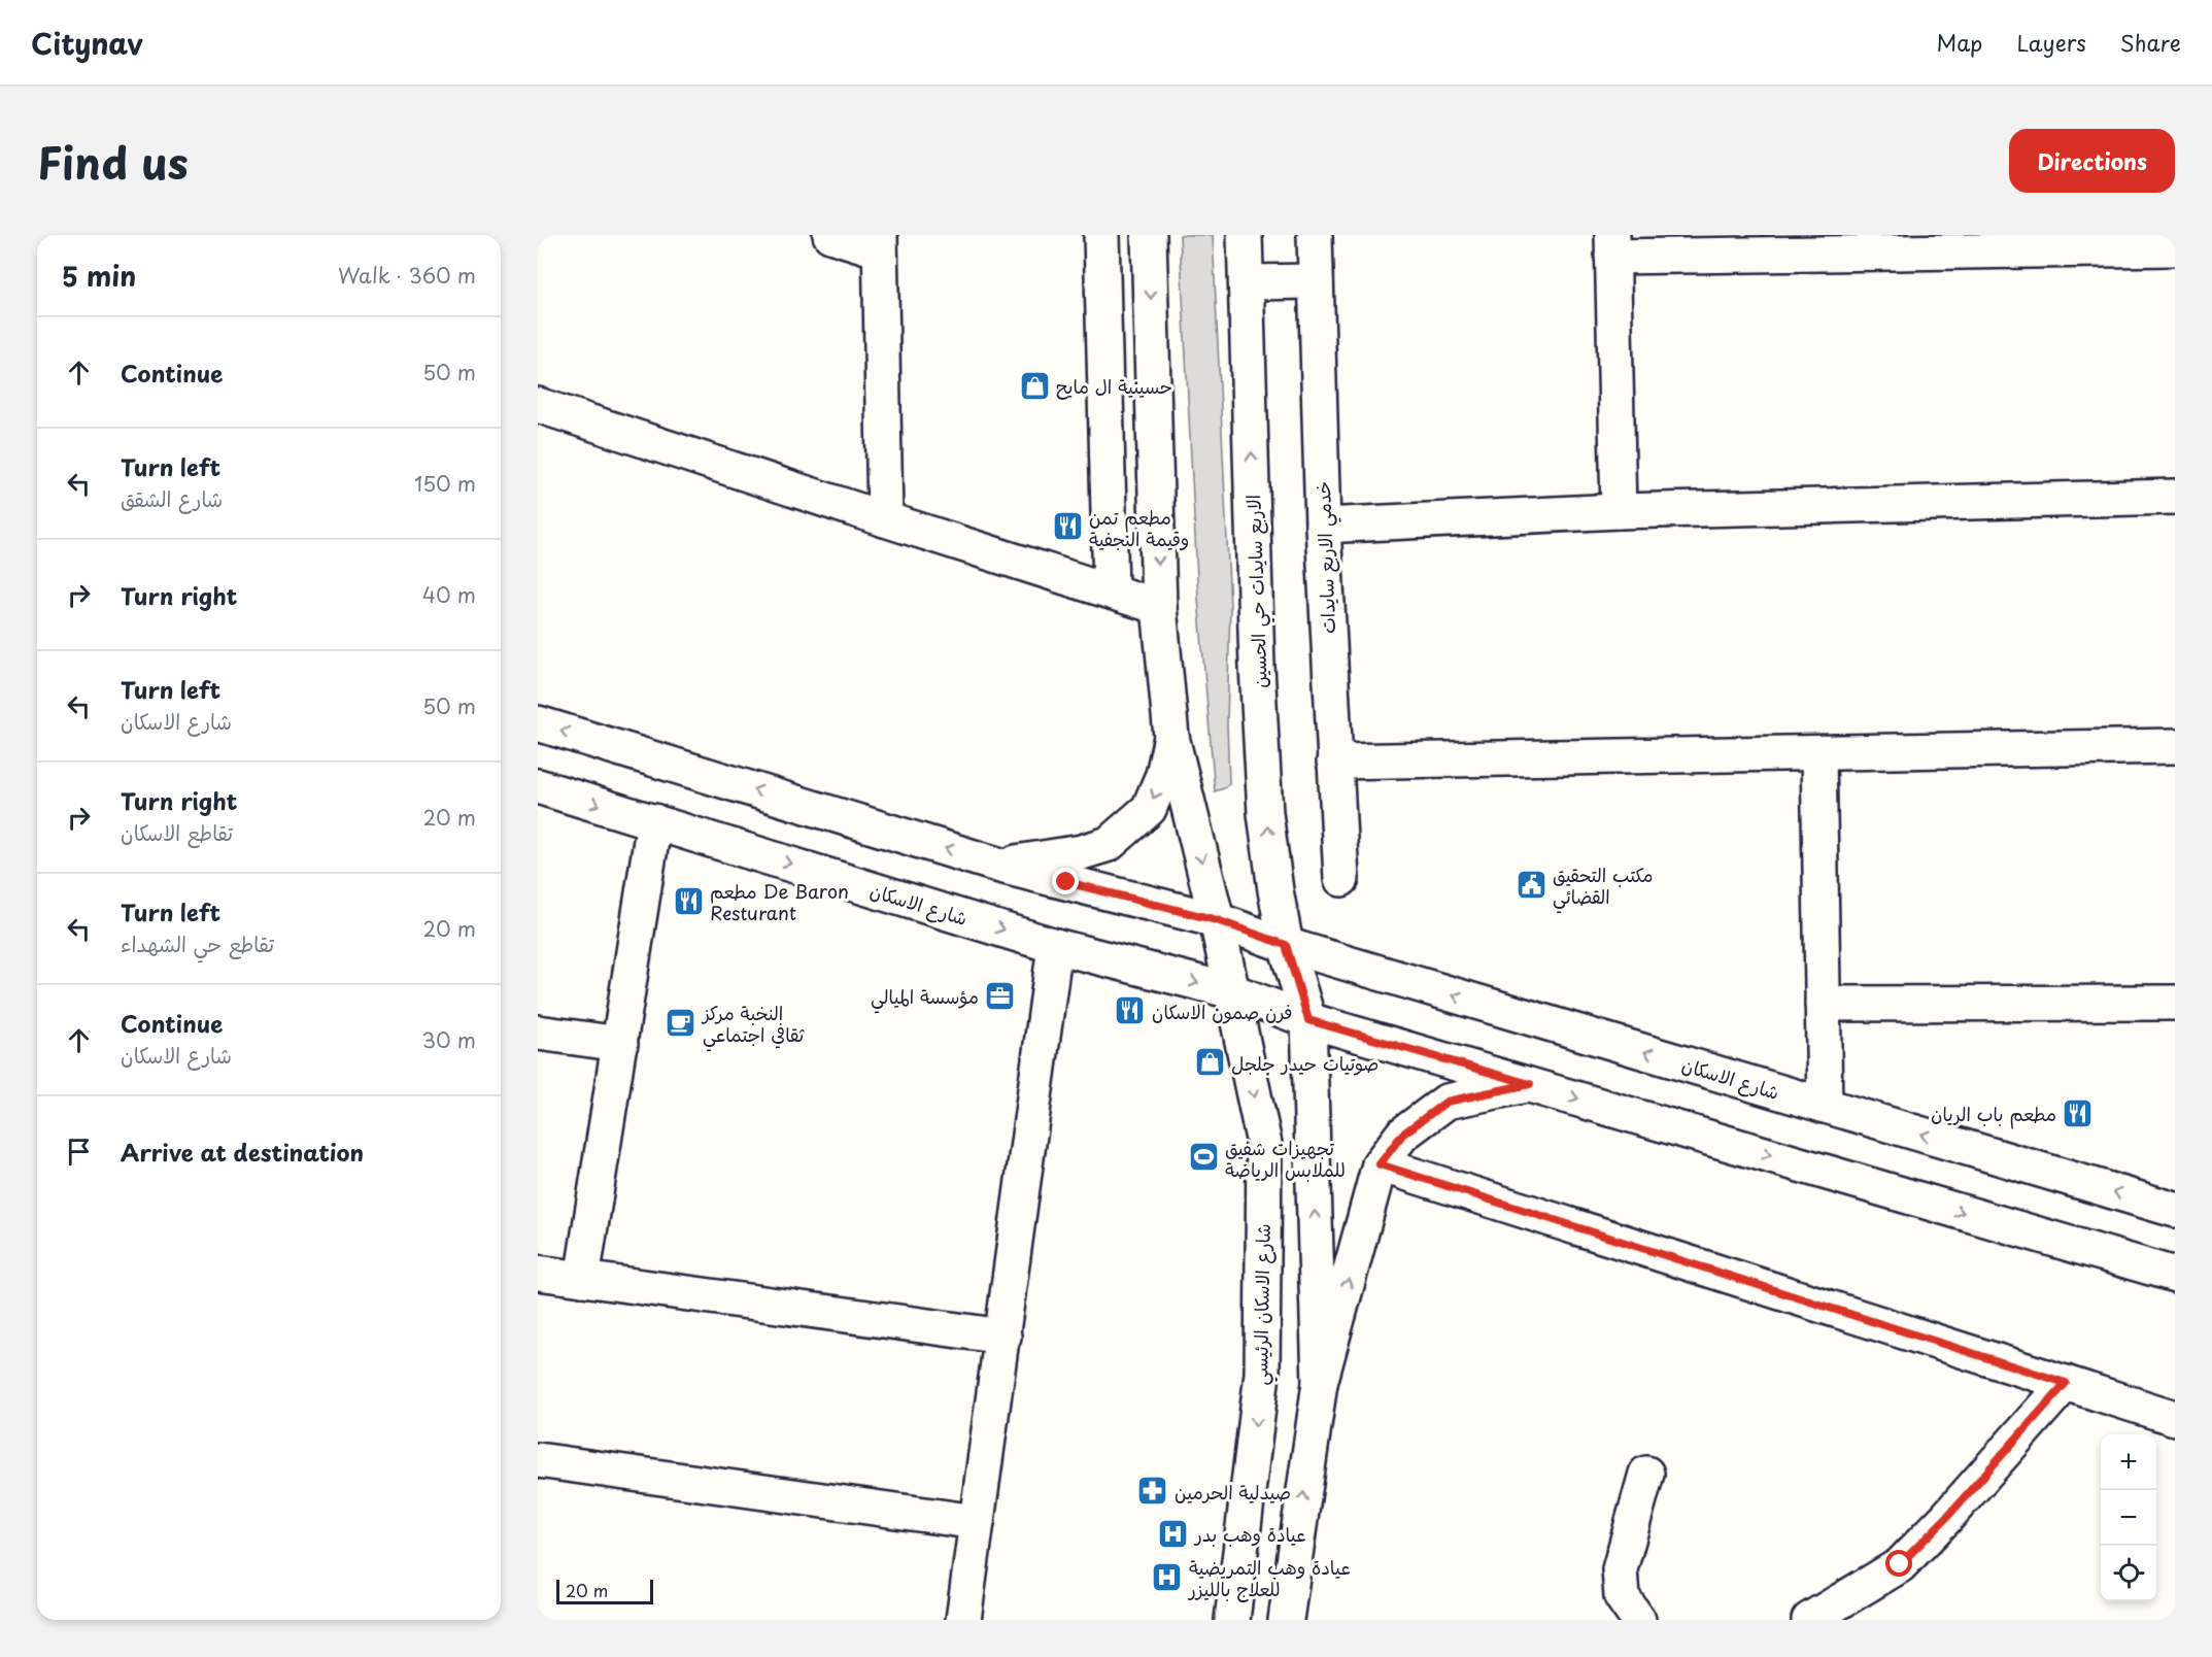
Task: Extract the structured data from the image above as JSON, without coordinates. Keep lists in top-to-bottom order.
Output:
{
  "streets": {
    "street": [
      "خدمي الاربع سايدات",
      "الاربع سايدات حي الحسين",
      "شارع الاسكان",
      "شارع الاسكان الرئيسي"
    ]
  },
  "crossings": [
    ["الاربع سايدات حي الحسين", "شارع الاسكان"],
    ["شارع الاسكان", "شارع الاسكان الرئيسي"]
  ],
  "places": {
    "shop": ["حسينية ال مايح", "صوتيات حيدر جلجل"],
    "restaurant": [
      "مطعم تمن وقيمة النجفية",
      "مطعم De Baron Resturant",
      "فرن صمون الاسكان",
      "مطعم باب الريان"
    ],
    "public building": ["مكتب التحقيق القضائي"],
    "office": ["مؤسسة الميالي"],
    "cafe": ["النخبة مركز ثقافي اجتماعي"],
    "sports": ["تجهيزات شفيق للملابس الرياضة"],
    "pharmacy": ["صيدلية الحرمين"],
    "hospital": ["عيادة وهب بدر", "عيادة وهب التمريضية للعلاج بالليزر"]
  },
  "scale_bar": "20 m",
  "page": {
    "header": "Citynav",
    "nav": ["Map", "Layers", "Share"],
    "title": "Find us",
    "buttons": "Directions",
    "heading": ["5 min", "Walk · 360 m"],
    "list": [
      ["Continue", "50 m"],
      ["Turn left", "شارع الشقق", "150 m"],
      ["Turn right", "40 m"],
      ["Turn left", "شارع الاسكان", "50 m"],
      ["Turn right", "تقاطع الاسكان", "20 m"],
      ["Turn left", "تقاطع حي الشهداء", "20 m"],
      ["Continue", "شارع الاسكان", "30 m"],
      "Arrive at destination"
    ],
    "map_buttons": ["+", "−"],
    "scale": "20 m"
  }
}
